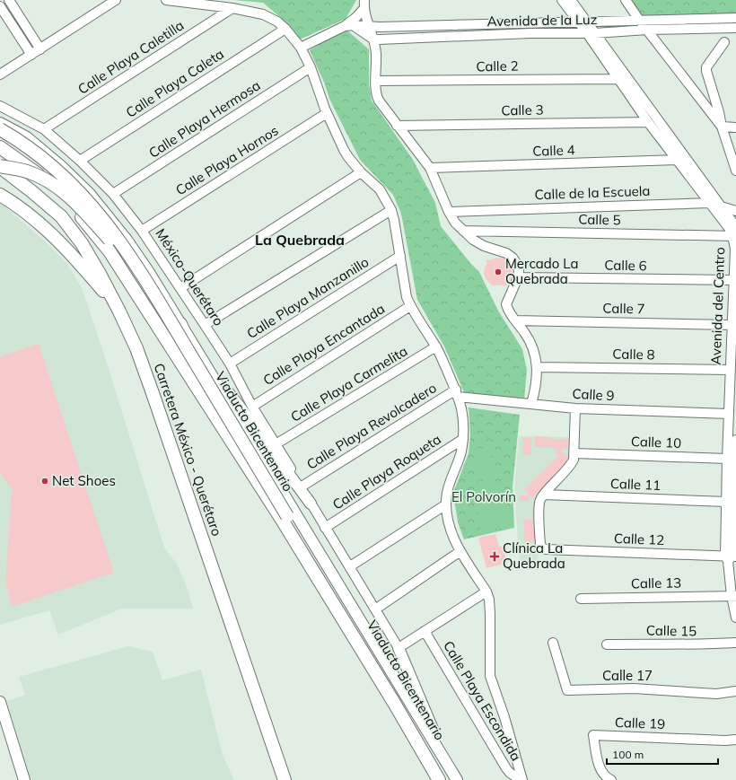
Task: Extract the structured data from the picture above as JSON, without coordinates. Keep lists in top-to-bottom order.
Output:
{
  "streets": {
    "highway": ["Viaducto Bicentenario", "Carretera México - Querétaro"],
    "street": [
      "Avenida de la Luz",
      "Calle Playa Caletilla",
      "Calle 2",
      "Calle Playa Caleta",
      "Calle 3",
      "Calle Playa Hermosa",
      "Calle 4",
      "Calle Playa Hornos",
      "Calle de la Escuela",
      "Calle 5",
      "Calle 6",
      "México-Querétaro",
      "Calle Playa Manzanillo",
      "Avenida del Centro",
      "Calle 7",
      "Calle Playa Encantada",
      "Calle 8",
      "Calle Playa Carmelita",
      "Calle 9",
      "Calle Playa Revolcadero",
      "Calle 10",
      "Calle Playa Roqueta",
      "Calle 11",
      "Calle 12",
      "Calle 13",
      "Calle 15",
      "Calle 17",
      "Calle Playa Escondida",
      "Calle 19"
    ]
  },
  "crossings": [
    ["Avenida de la Luz", "Avenida del Centro"],
    ["Calle Playa Caletilla", "México-Querétaro"],
    ["Calle 2", "Avenida del Centro"],
    ["Calle Playa Caleta", "México-Querétaro"],
    ["Calle 3", "Avenida del Centro"],
    ["Calle Playa Hermosa", "México-Querétaro"],
    ["Calle 4", "Avenida del Centro"],
    ["Calle Playa Hornos", "México-Querétaro"],
    ["Calle de la Escuela", "Avenida del Centro"],
    ["Calle 5", "Avenida del Centro"],
    ["Calle 6", "Avenida del Centro"],
    ["México-Querétaro", "Calle Playa Manzanillo"],
    ["México-Querétaro", "Calle Playa Encantada"],
    ["México-Querétaro", "Calle Playa Carmelita"],
    ["México-Querétaro", "Calle Playa Revolcadero"],
    ["México-Querétaro", "Calle Playa Roqueta"],
    ["Avenida del Centro", "Calle 7"],
    ["Avenida del Centro", "Calle 8"],
    ["Avenida del Centro", "Calle 9"],
    ["Avenida del Centro", "Calle 10"],
    ["Avenida del Centro", "Calle 11"],
    ["Avenida del Centro", "Calle 12"],
    ["Avenida del Centro", "Calle 13"],
    ["Calle 9", "Calle Playa Revolcadero"],
    ["Calle 11", "Calle 12"]
  ],
  "districts": ["La Quebrada"],
  "parks": ["El Polvorín"],
  "places": {
    "other": ["Mercado La Quebrada", "Net Shoes"],
    "health": ["Clínica La Quebrada"]
  },
  "scale_bar": "100 m"
}
